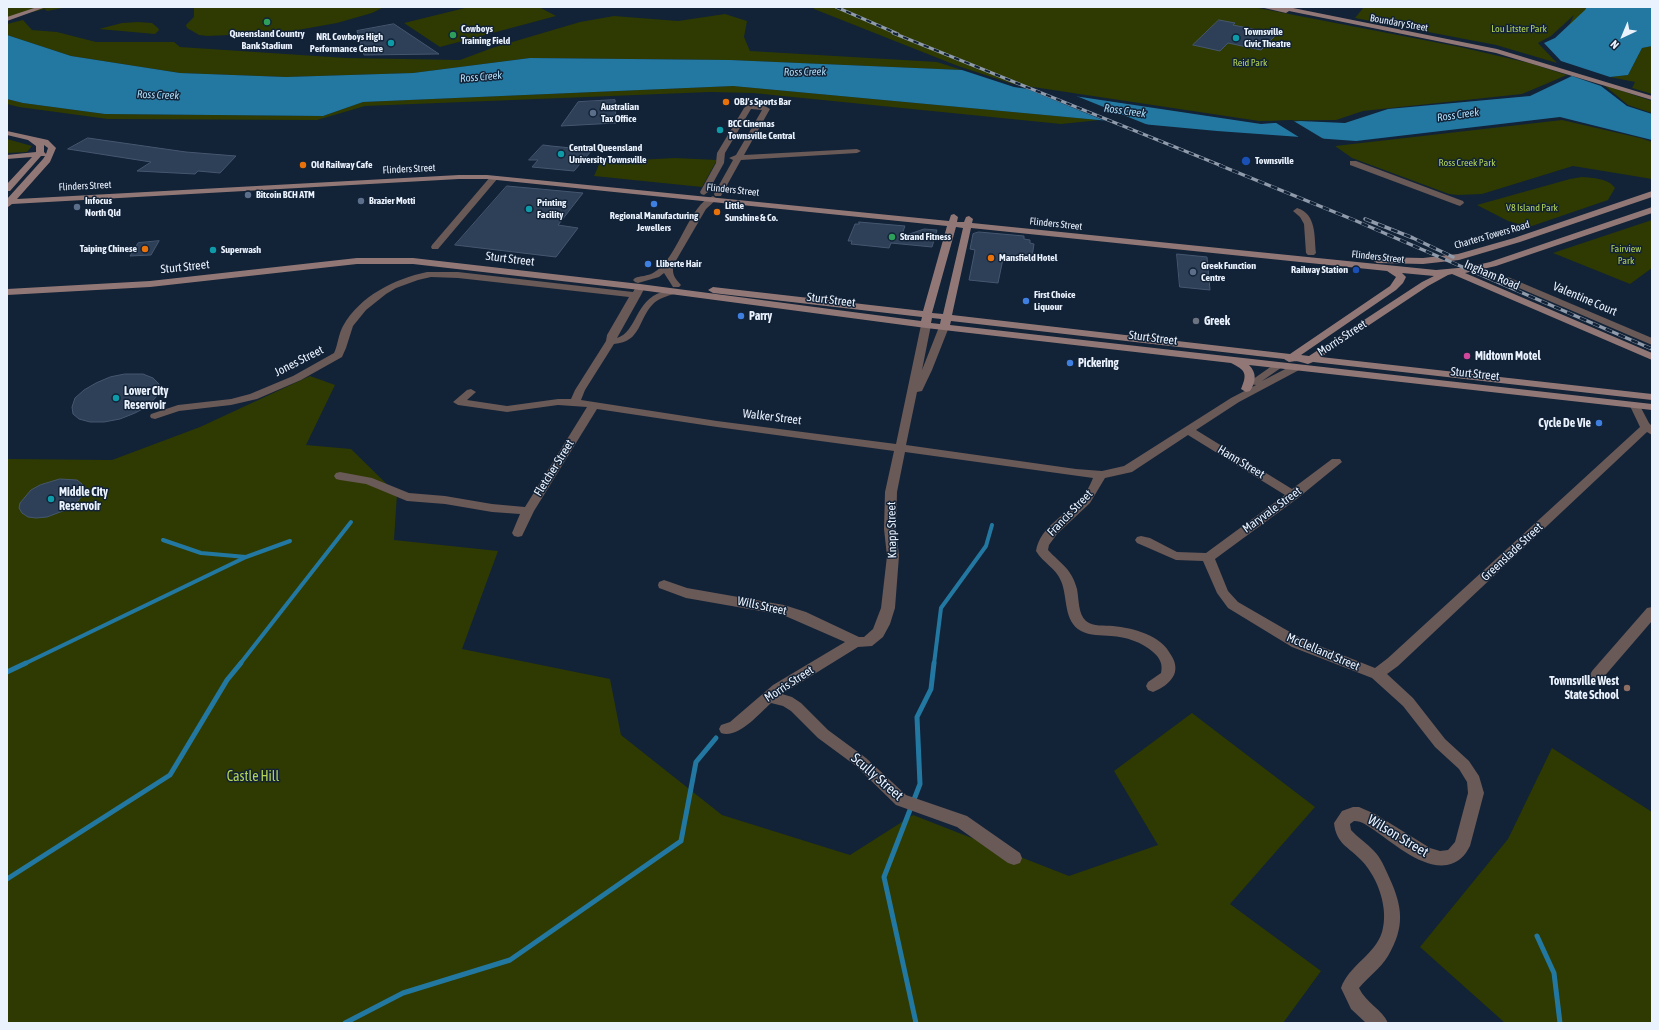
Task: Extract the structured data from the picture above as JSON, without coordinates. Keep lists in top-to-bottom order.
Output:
{
  "streets": {
    "main road": [
      "Boundary Street",
      "Flinders Street",
      "Charters Towers Road",
      "Sturt Street",
      "Ingham Road",
      "Morris Street",
      "Knapp Street"
    ],
    "street": [
      "Valentine Court",
      "Jones Street",
      "Walker Street",
      "Hann Street",
      "Fletcher Street",
      "Maryvale Street",
      "Francis Street",
      "Greenslade Street",
      "Wills Street",
      "McClelland Street",
      "Scully Street",
      "Wilson Street"
    ]
  },
  "crossings": [
    ["Flinders Street", "Charters Towers Road"],
    ["Flinders Street", "Ingham Road"],
    ["Flinders Street", "Morris Street"],
    ["Flinders Street", "Knapp Street"],
    ["Sturt Street", "Morris Street"],
    ["Sturt Street", "Jones Street"],
    ["Sturt Street", "Knapp Street"],
    ["Ingham Road", "Morris Street"],
    ["Morris Street", "Walker Street"],
    ["Morris Street", "Hann Street"],
    ["Morris Street", "Francis Street"],
    ["Morris Street", "Knapp Street"],
    ["Morris Street", "Wills Street"],
    ["Morris Street", "Scully Street"],
    ["Walker Street", "Fletcher Street"],
    ["Walker Street", "Francis Street"],
    ["Walker Street", "Knapp Street"],
    ["Hann Street", "Maryvale Street"],
    ["Maryvale Street", "McClelland Street"],
    ["Knapp Street", "Wills Street"],
    ["Greenslade Street", "McClelland Street"],
    ["McClelland Street", "Wilson Street"]
  ],
  "water": ["Ross Creek"],
  "parks": [
    "Lou Litster Park",
    "Reid Park",
    "Ross Creek Park",
    "V8 Island Park",
    "Fairview Park",
    "Castle Hill"
  ],
  "places": [
    "Queensland Country Bank Stadium",
    "Cowboys Training Field",
    "Townsville Civic Theatre",
    "NRL Cowboys High Performance Centre",
    "OBJ's Sports Bar",
    "Australian Tax Office",
    "BCC Cinemas Townsville Central",
    "Central Queensland University Townsville",
    "Townsville",
    "Old Railway Cafe",
    "Bitcoin BCH ATM",
    "Brazier Motti",
    "Regional Manufacturing Jewellers",
    "Infocus North Qld",
    "Printing Facility",
    "Little Sunshine & Co.",
    "Strand Fitness",
    "Taiping Chinese",
    "Superwash",
    "Mansfield Hotel",
    "Lliberte Hair",
    "Railway Station",
    "Greek Function Centre",
    "First Choice Liquour",
    "Parry",
    "Greek",
    "Midtown Motel",
    "Pickering",
    "Lower City Reservoir",
    "Cycle De Vie",
    "Middle City Reservoir",
    "Townsville West State School"
  ],
  "north": "bottom left"
}
